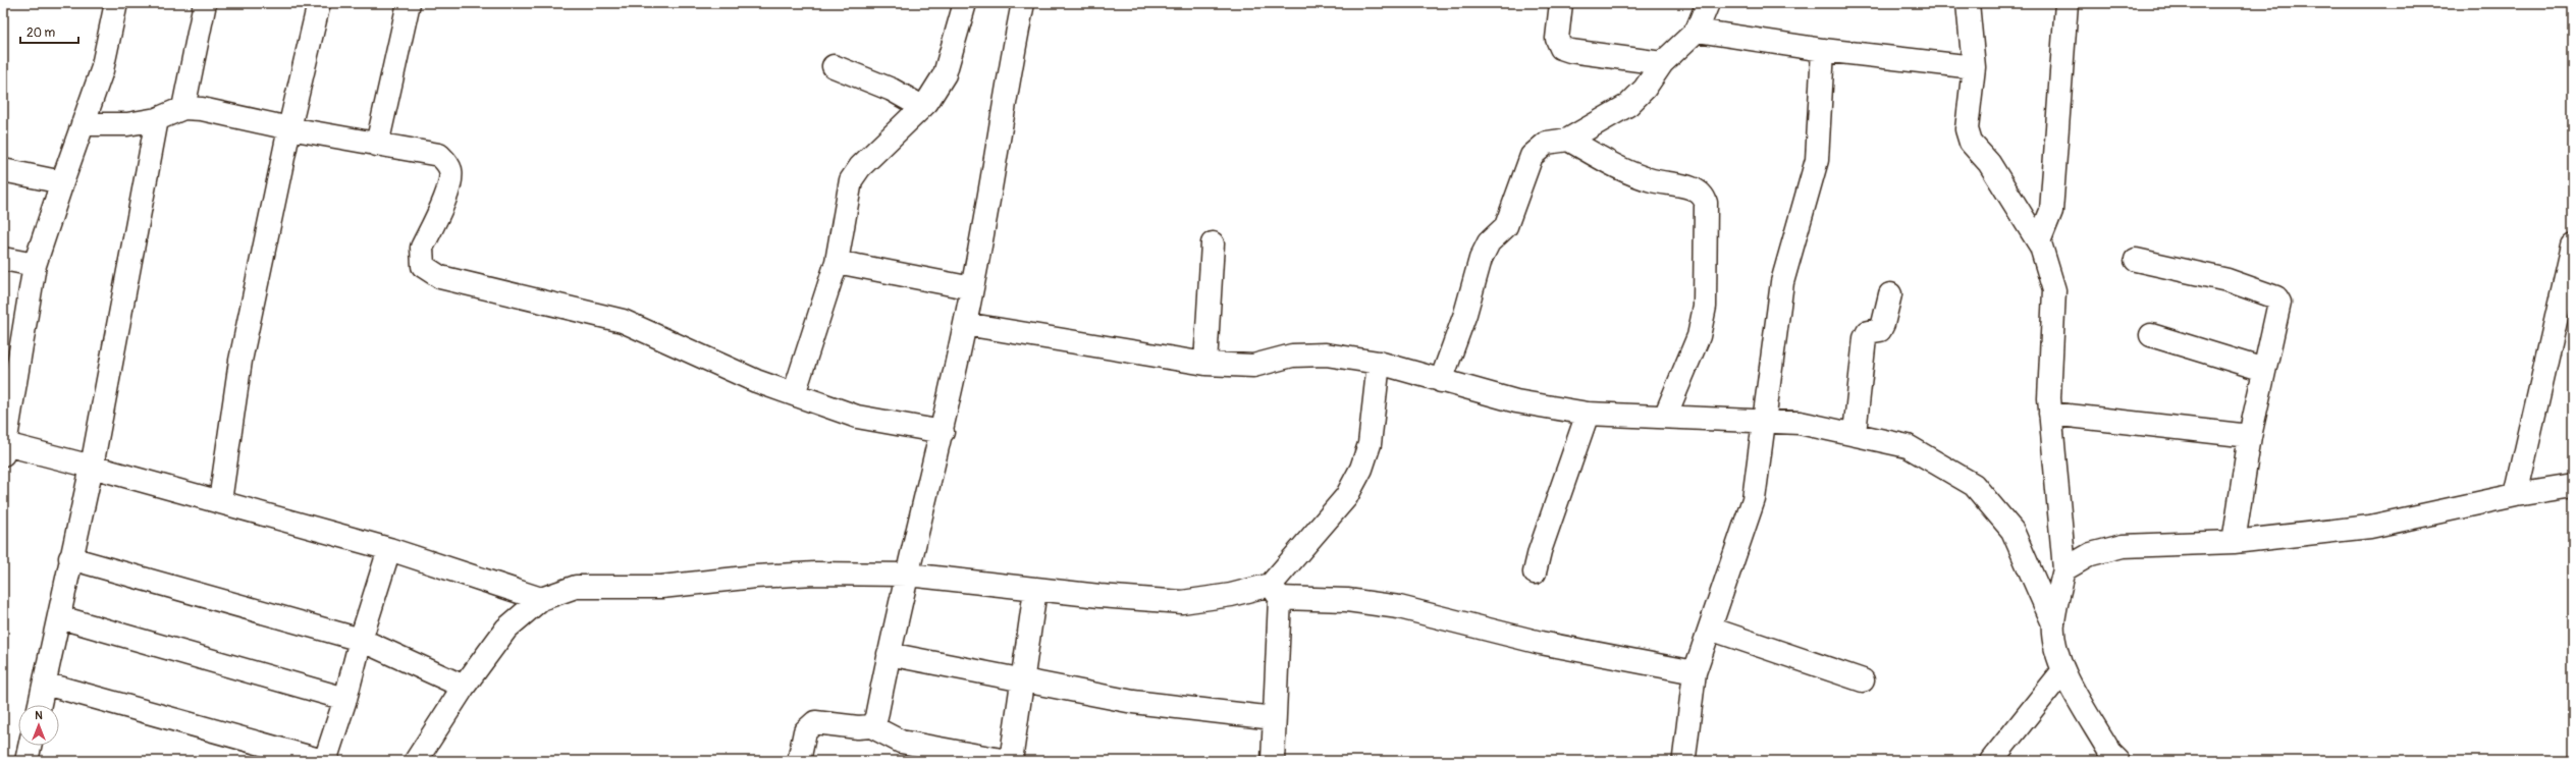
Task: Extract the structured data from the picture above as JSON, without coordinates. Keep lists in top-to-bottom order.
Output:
{
  "scale_bar": "20 m",
  "north": "top"
}
